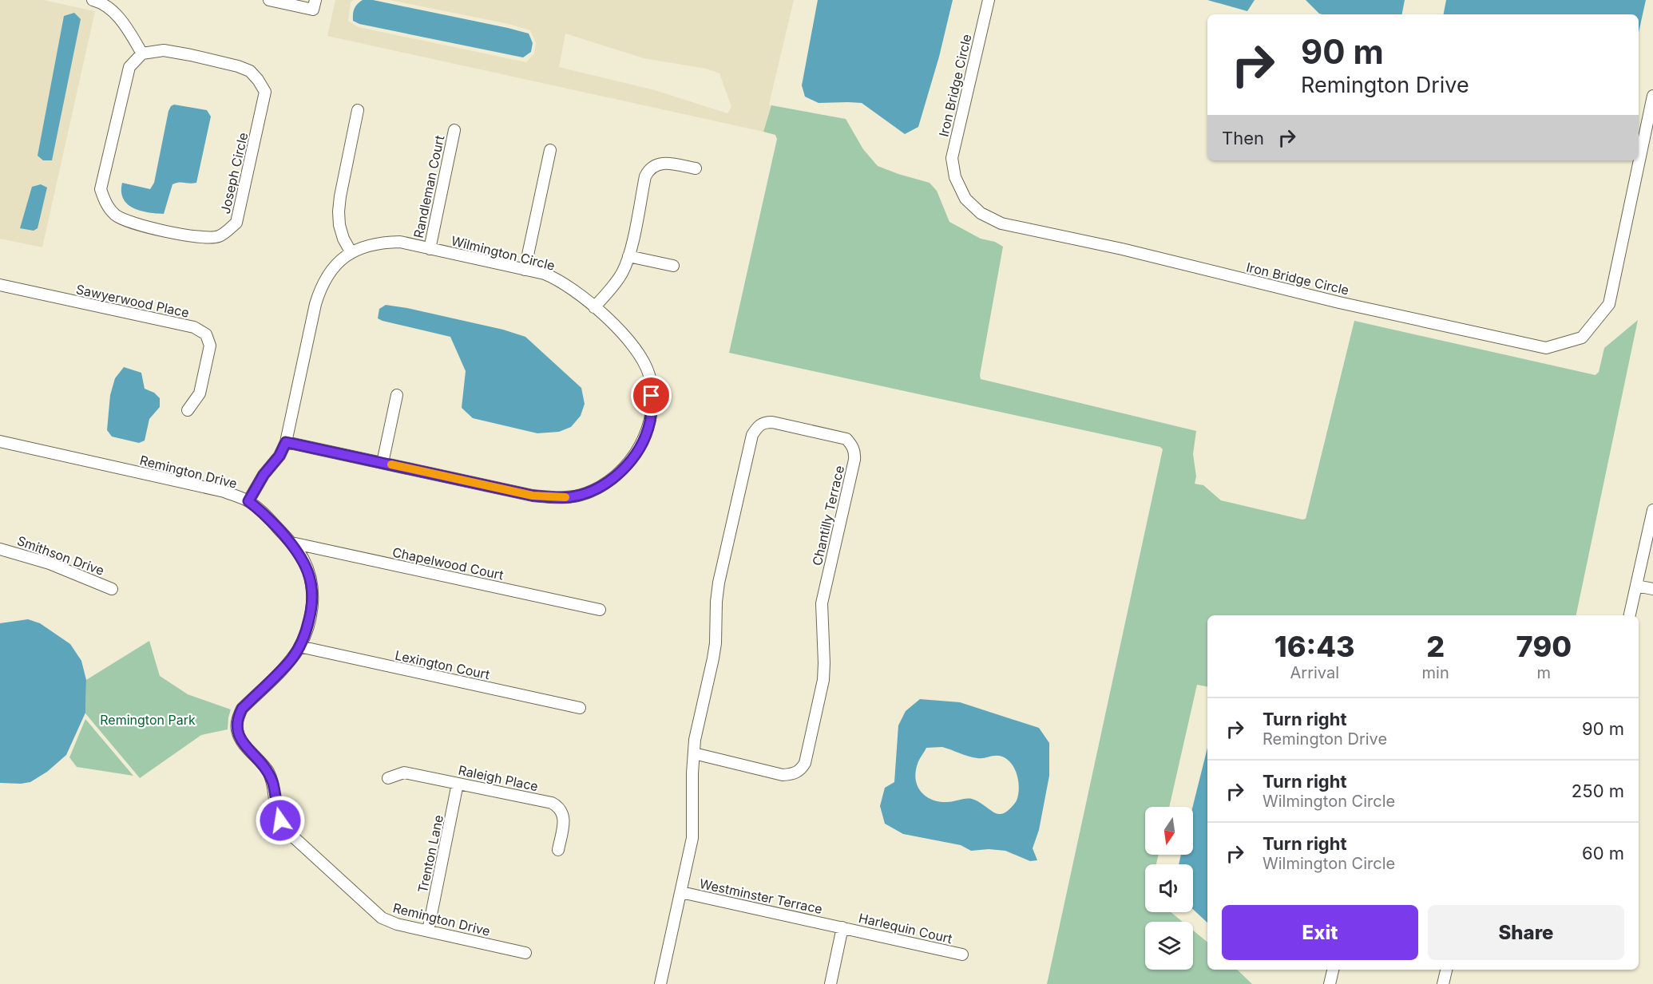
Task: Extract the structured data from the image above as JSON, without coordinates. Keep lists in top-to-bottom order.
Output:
{
  "streets": {
    "street": [
      "Iron Bridge Circle",
      "Joseph Circle",
      "Randleman Court",
      "Wilmington Circle",
      "Sawyerwood Place",
      "Remington Drive",
      "Chantilly Terrace",
      "Smithson Drive",
      "Chapelwood Court",
      "Lexington Court",
      "Raleigh Place",
      "Trenton Lane",
      "Westminster Terrace",
      "Harlequin Court"
    ]
  },
  "crossings": [
    ["Randleman Court", "Wilmington Circle"],
    ["Wilmington Circle", "Remington Drive"],
    ["Remington Drive", "Chapelwood Court"],
    ["Remington Drive", "Lexington Court"],
    ["Remington Drive", "Trenton Lane"],
    ["Chantilly Terrace", "Westminster Terrace"],
    ["Raleigh Place", "Trenton Lane"],
    ["Westminster Terrace", "Harlequin Court"]
  ],
  "parks": ["Remington Park"],
  "north": "bottom",
  "page": {
    "turn": ["90 m", "Remington Drive"],
    "then": "Then",
    "eta": [
      "16:43",
      "Arrival",
      "2",
      "min",
      "790",
      "m"
    ],
    "list": [
      {
        "name": "Turn right",
        "note": "Remington Drive",
        "value": "90 m"
      },
      {
        "name": "Turn right",
        "note": "Wilmington Circle",
        "value": "250 m"
      },
      {
        "name": "Turn right",
        "note": "Wilmington Circle",
        "value": "60 m"
      }
    ],
    "buttons": ["Exit", "Share"]
  }
}
